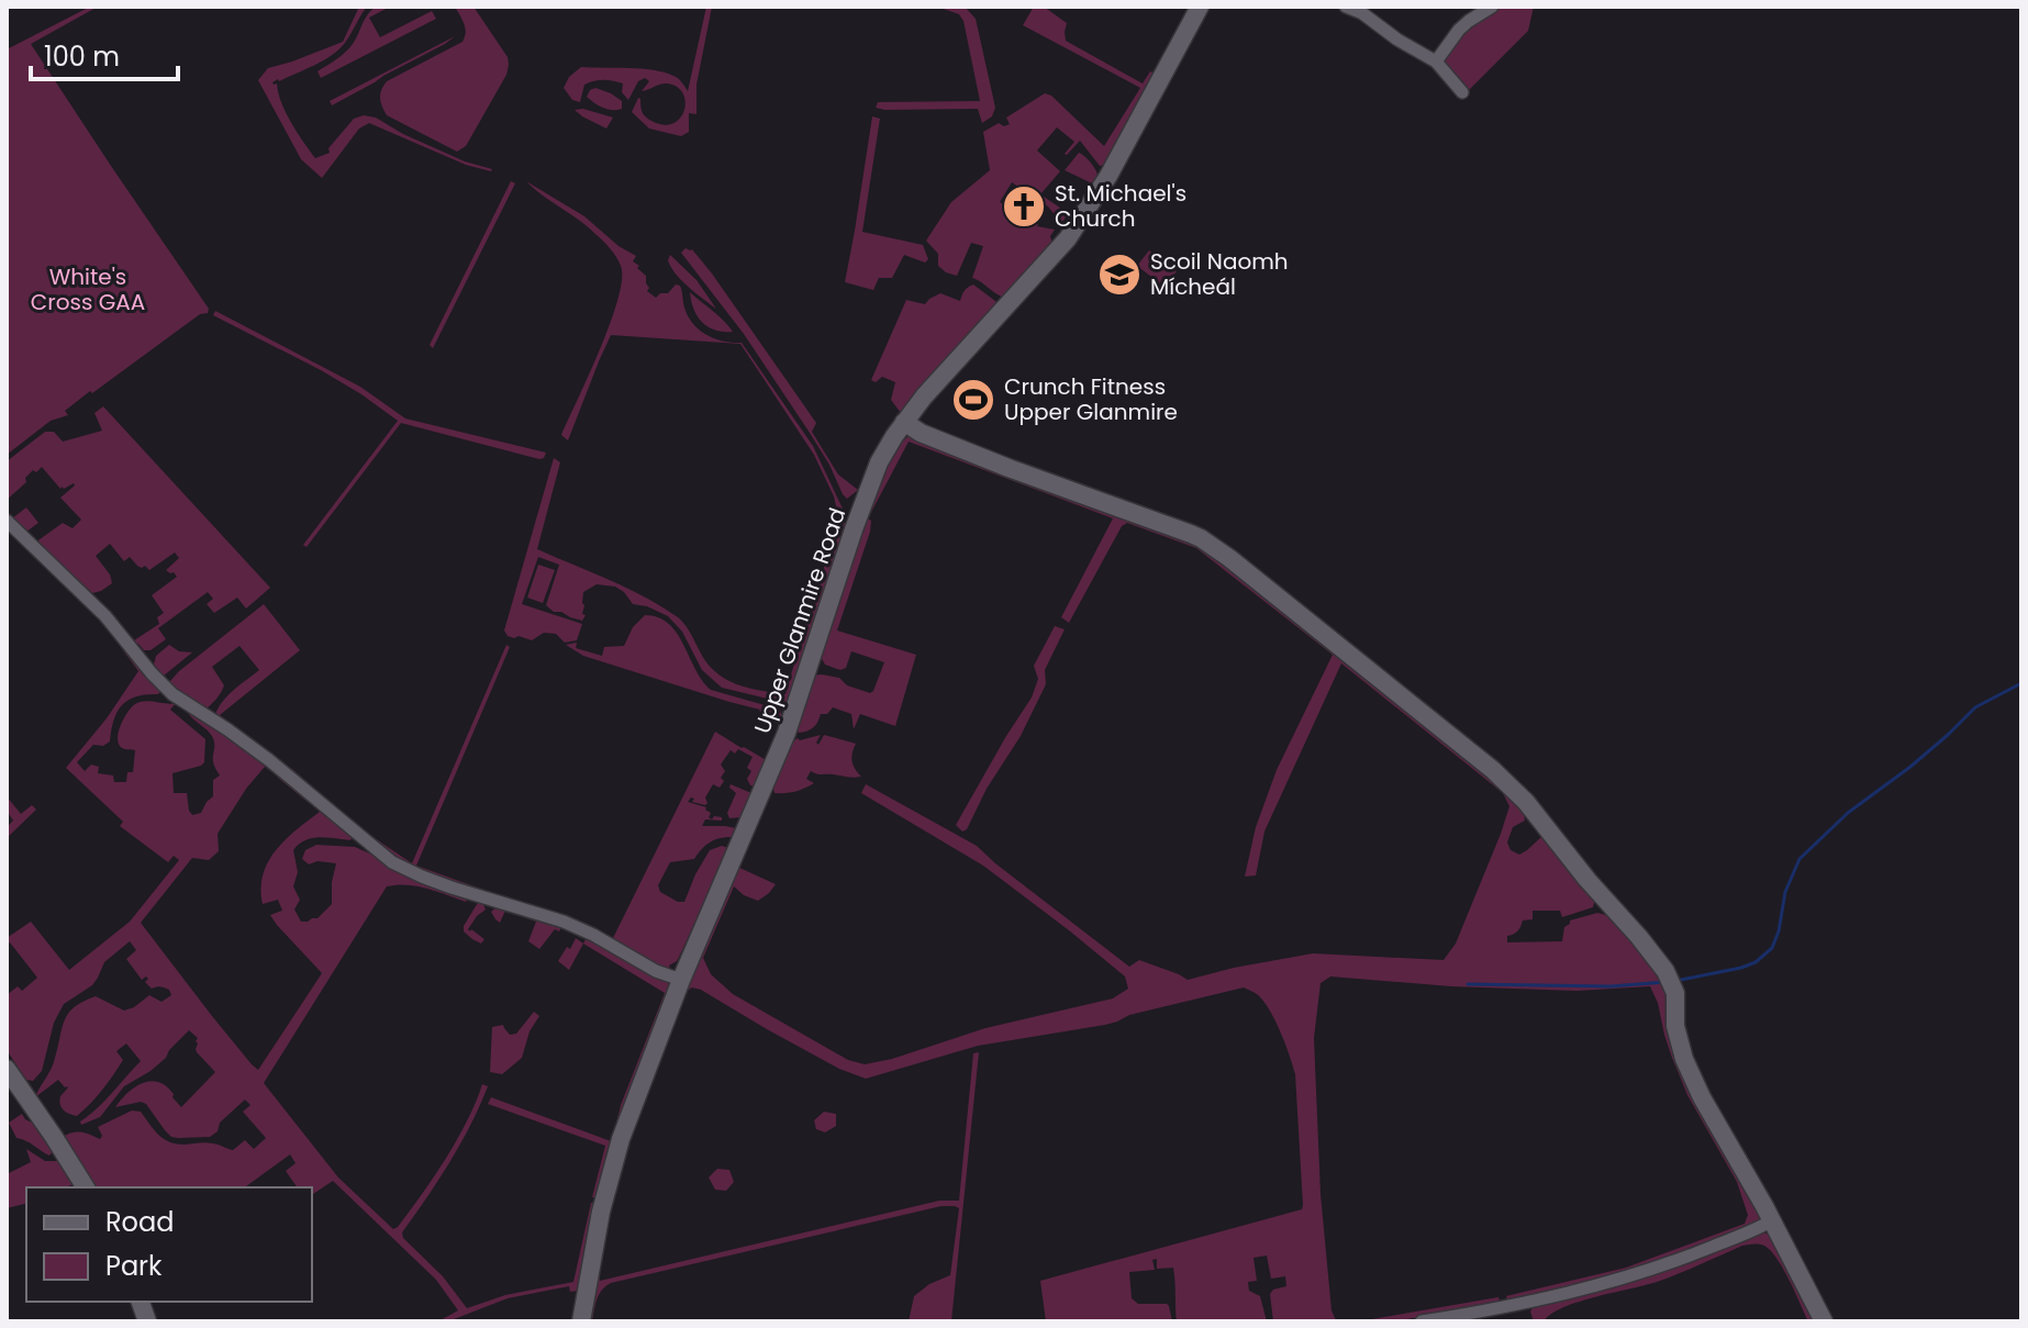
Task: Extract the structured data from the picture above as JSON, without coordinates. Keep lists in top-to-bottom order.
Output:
{
  "streets": {
    "main road": ["Upper Glanmire Road"]
  },
  "parks": ["White's Cross GAA"],
  "places": {
    "church": ["St. Michael's Church"],
    "school or university": ["Scoil Naomh Mícheál"],
    "sports": ["Crunch Fitness Upper Glanmire"]
  },
  "legend": ["Road", "Park"],
  "scale_bar": "100 m"
}
